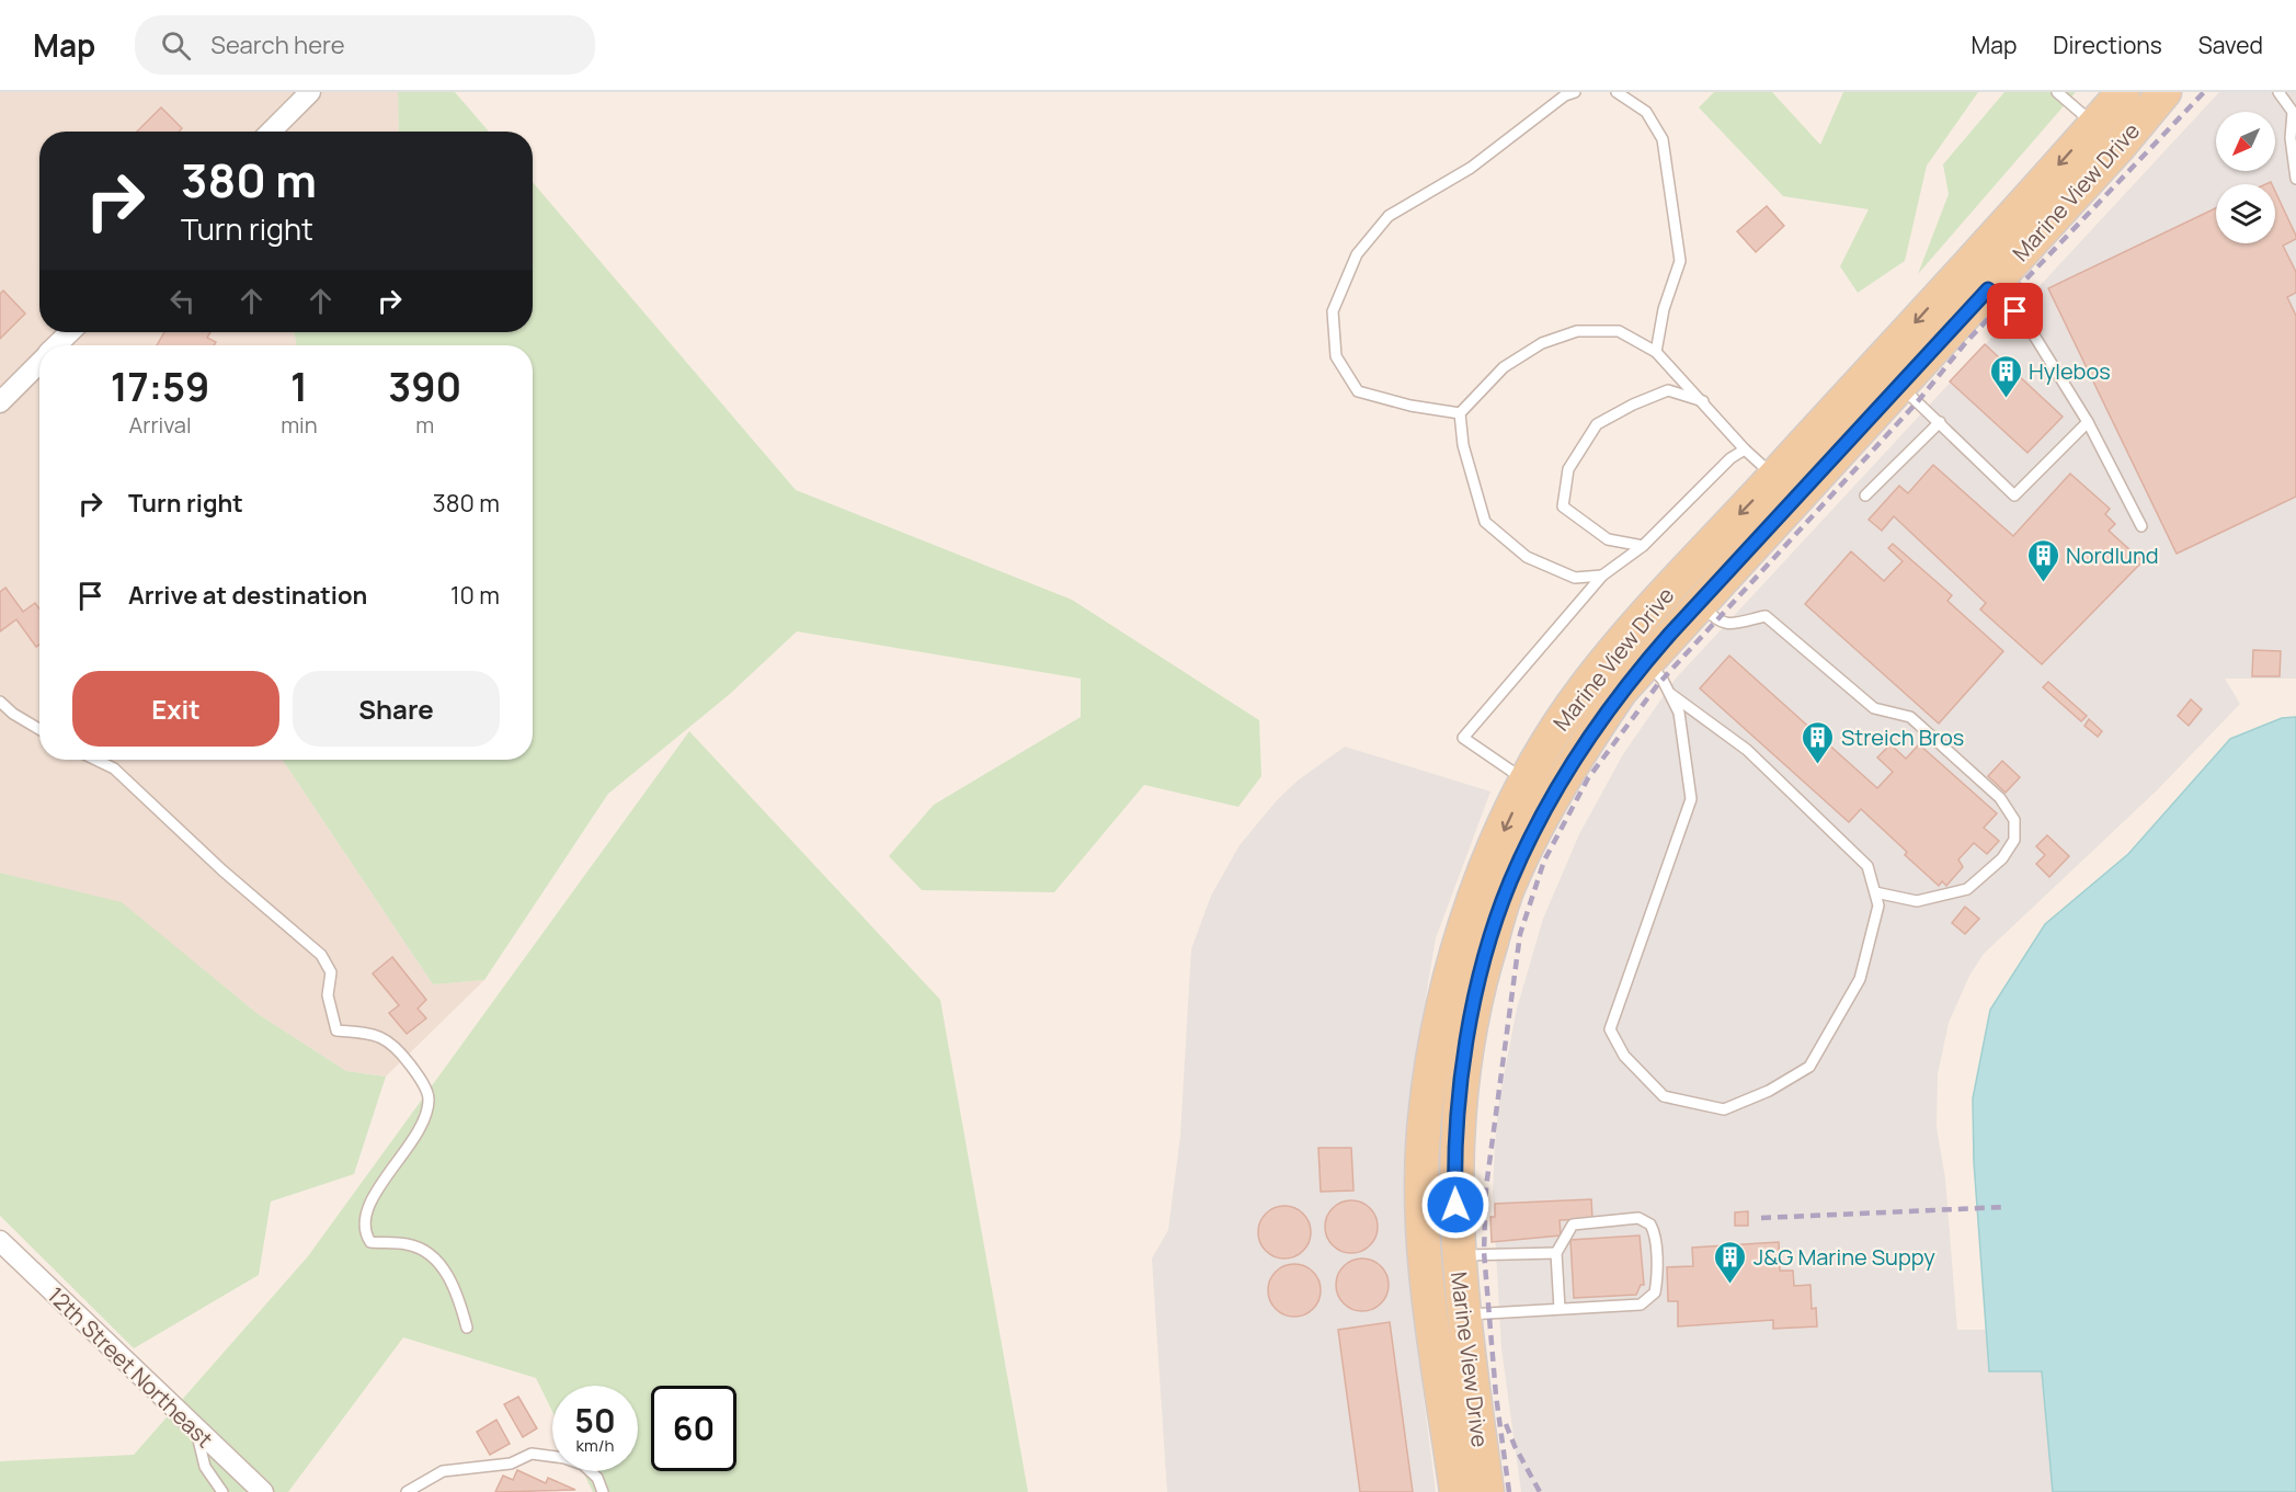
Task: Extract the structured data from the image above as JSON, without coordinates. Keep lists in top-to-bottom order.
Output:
{
  "streets": {
    "main road": ["Marine View Drive"],
    "street": ["12th Street Northeast"]
  },
  "places": {
    "building": [
      "Hylebos",
      "Nordlund",
      "Streich Bros",
      "J&G Marine Suppy"
    ]
  },
  "north": "bottom left",
  "page": {
    "header": "Map",
    "search": "Search here",
    "nav": ["Map", "Directions", "Saved"],
    "turn": ["380 m", "Turn right"],
    "eta": [
      "17:59",
      "Arrival",
      "1",
      "min",
      "390",
      "m"
    ],
    "list": [
      {
        "name": "Turn right",
        "value": "380 m"
      },
      {
        "name": "Arrive at destination",
        "value": "10 m"
      }
    ],
    "buttons": ["Exit", "Share"],
    "speed": "50 km/h",
    "limit": "60"
  }
}
